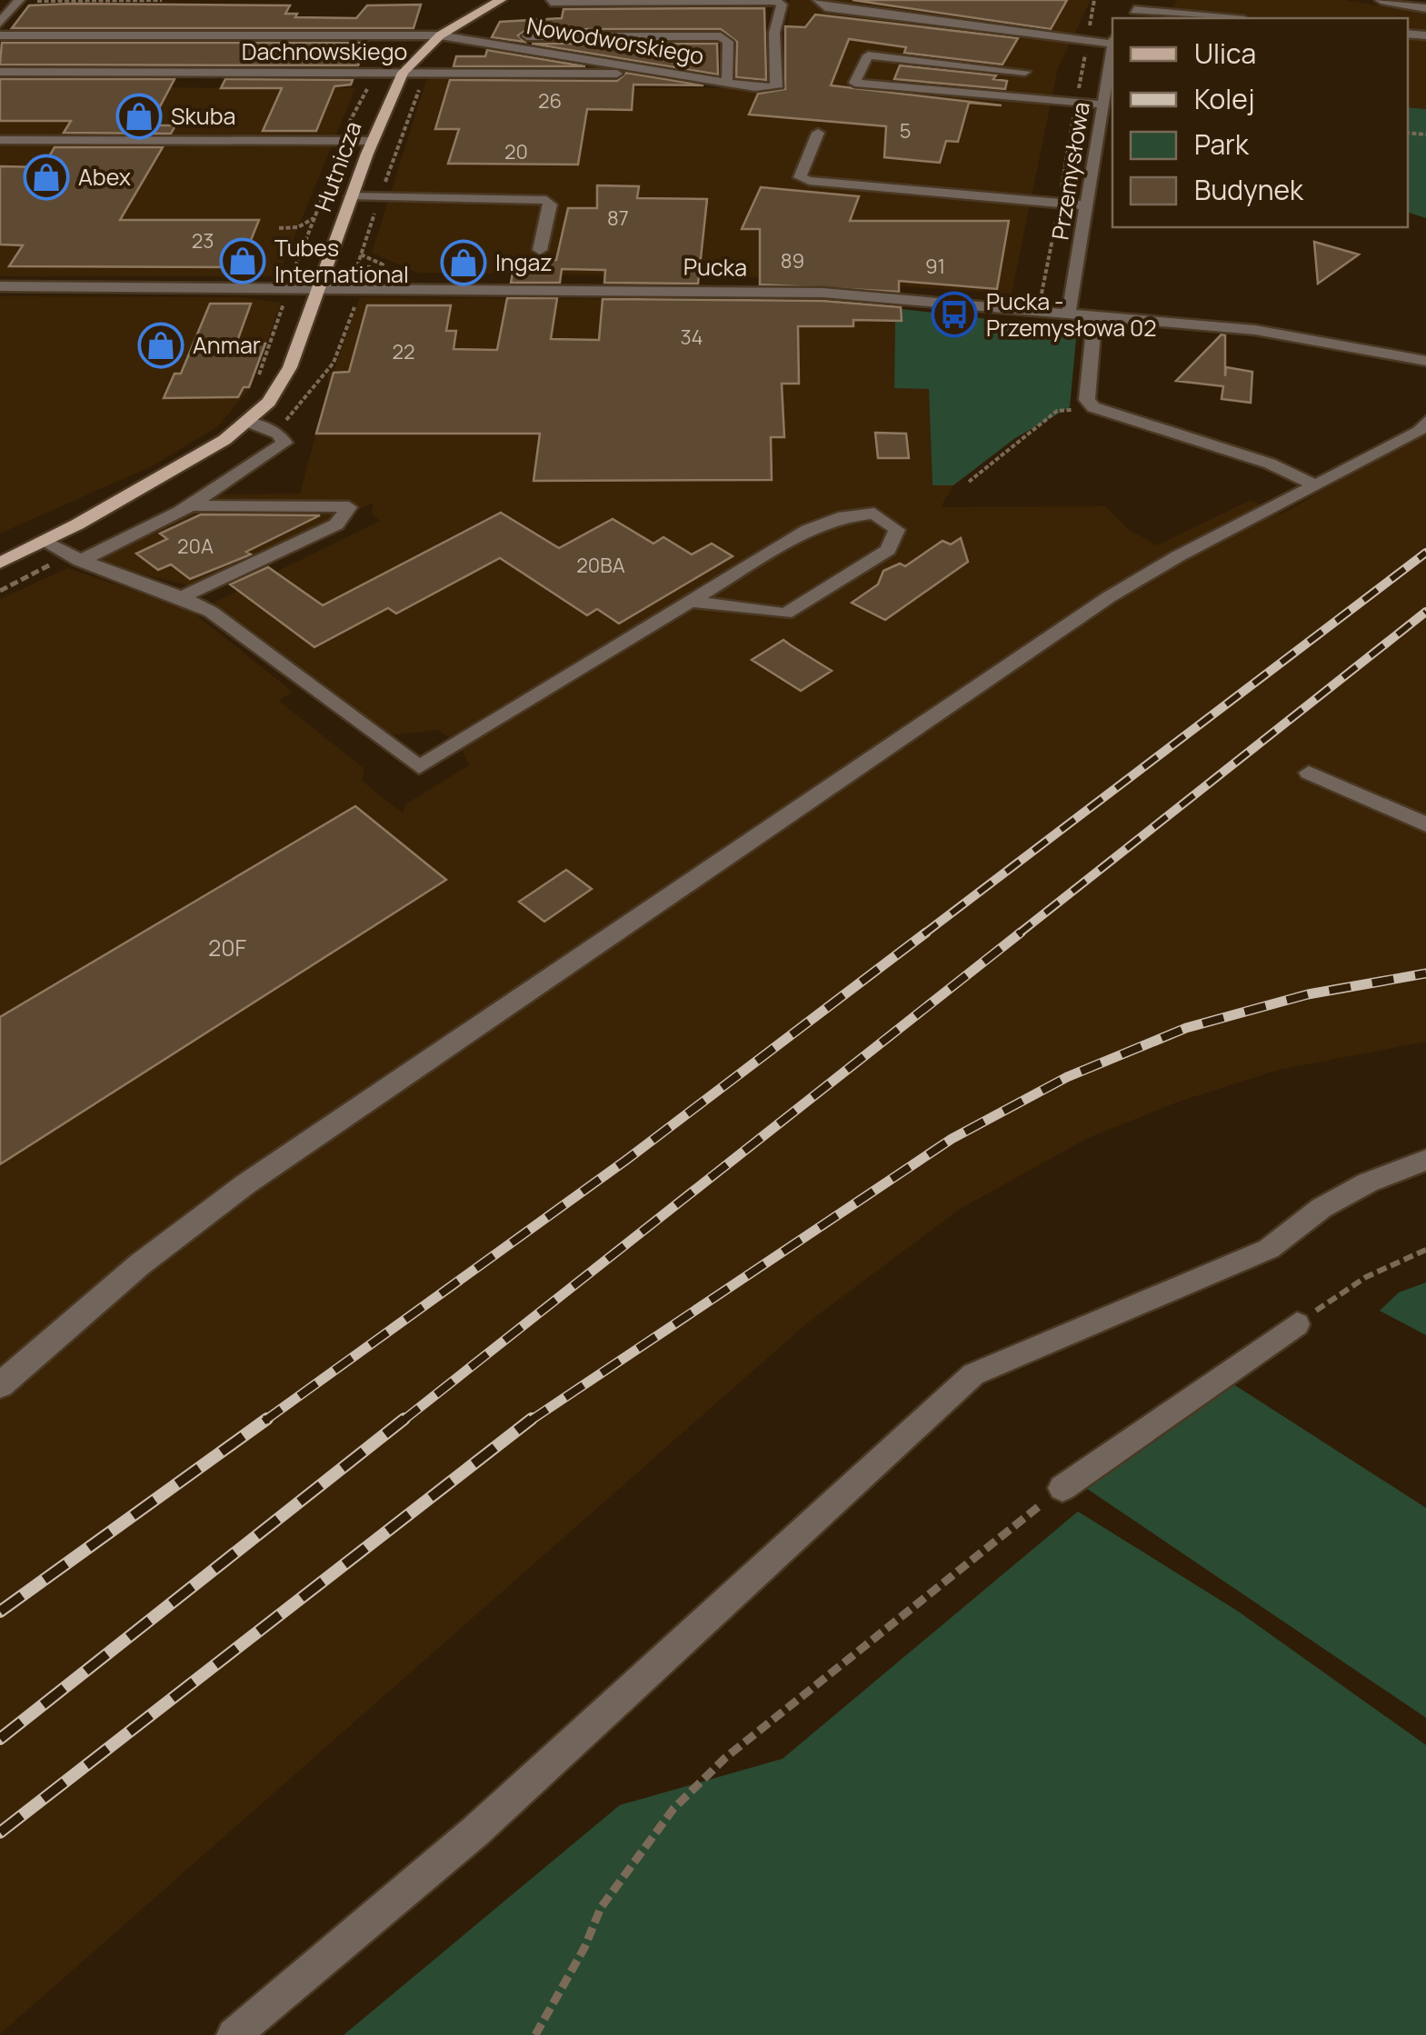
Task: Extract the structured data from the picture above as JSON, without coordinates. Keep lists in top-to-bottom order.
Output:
{
  "streets": {
    "main road": ["Hutnicza"],
    "street": [
      "Nowodworskiego",
      "Dachnowskiego",
      "Przemysłowa",
      "Pucka"
    ]
  },
  "crossings": [
    ["Nowodworskiego", "Dachnowskiego"],
    ["Nowodworskiego", "Hutnicza"],
    ["Dachnowskiego", "Hutnicza"],
    ["Hutnicza", "Pucka"],
    ["Przemysłowa", "Pucka"]
  ],
  "places": {
    "shop": [
      "Skuba",
      "Abex",
      "Tubes International",
      "Ingaz",
      "Anmar"
    ],
    "bus stop": ["Pucka - Przemysłowa 02"]
  },
  "house_numbers": [
    "26",
    "5",
    "20",
    "87",
    "23",
    "89",
    "91",
    "34",
    "22",
    "20A",
    "20BA",
    "20F"
  ],
  "legend": [
    "Ulica",
    "Kolej",
    "Park",
    "Budynek"
  ]
}
